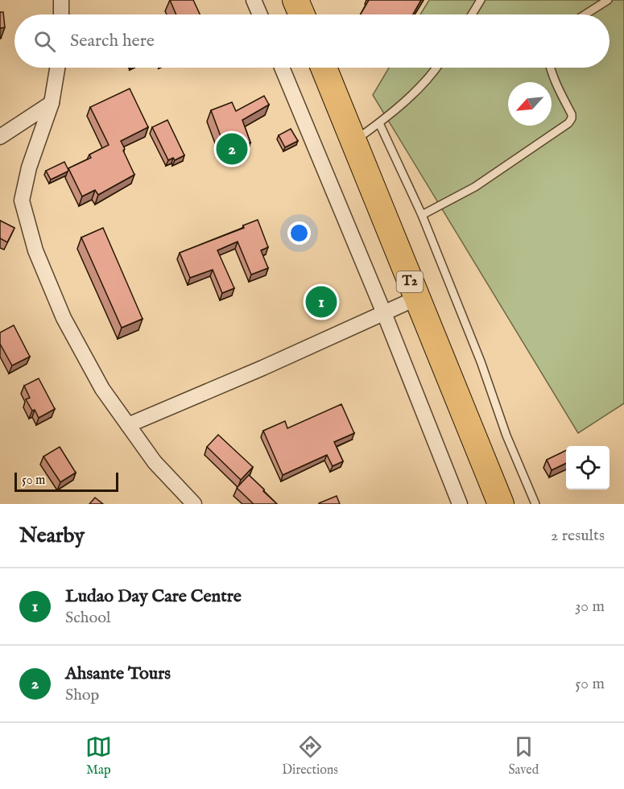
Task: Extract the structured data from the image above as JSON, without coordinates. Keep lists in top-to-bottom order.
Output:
{
  "streets": {
    "highway": ["T2"]
  },
  "scale_bar": "50 m",
  "north": "bottom left",
  "page": {
    "search": "Search here",
    "pins": ["2", "1"],
    "scale": "50 m",
    "heading": ["Nearby", "2 results"],
    "list": [
      {
        "mark": "1",
        "name": "Ludao Day Care Centre",
        "note": "School",
        "value": "30 m"
      },
      {
        "mark": "2",
        "name": "Ahsante Tours",
        "note": "Shop",
        "value": "50 m"
      }
    ],
    "nav": ["Map", "Directions", "Saved"]
  }
}
